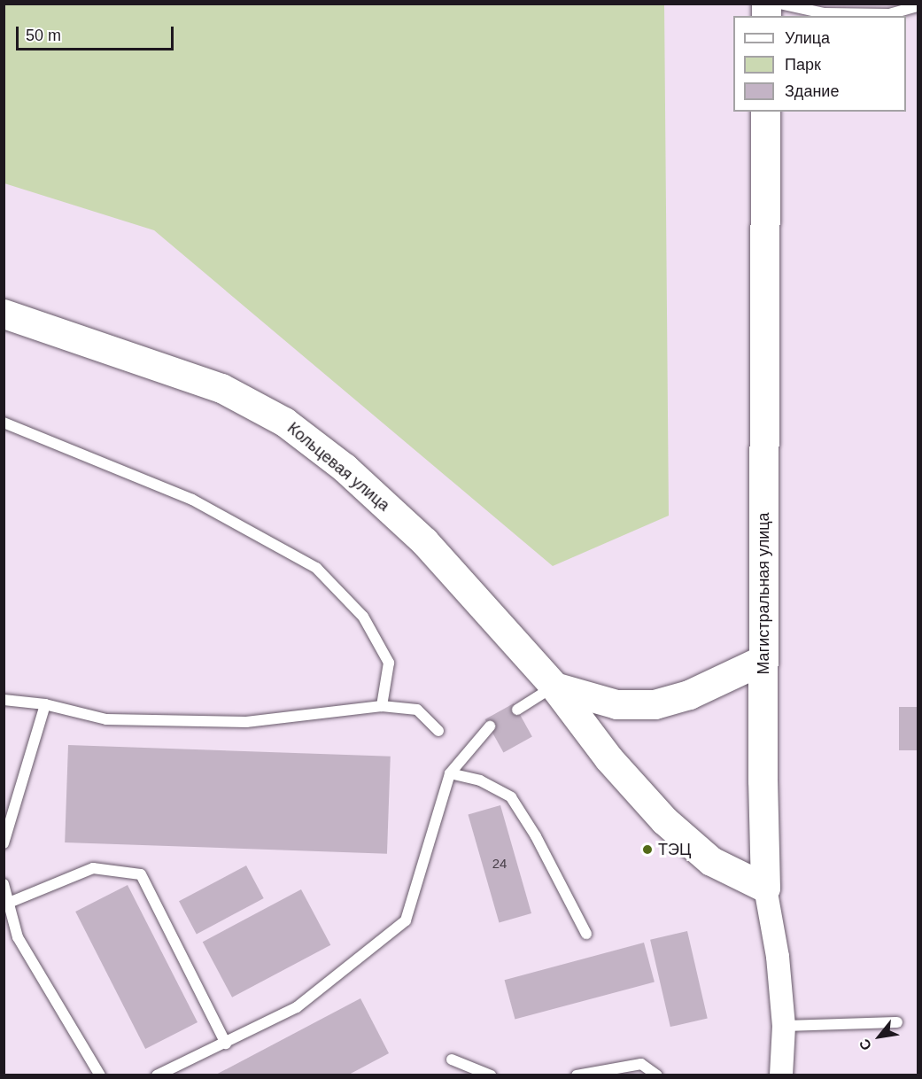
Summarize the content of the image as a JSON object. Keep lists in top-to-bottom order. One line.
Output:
{"streets":{"street":["Кольцевая улица","Магистральная улица"]},"crossings":[["Кольцевая улица","Магистральная улица"]],"places":["ТЭЦ"],"house_numbers":["24"],"legend":["Улица","Парк","Здание"],"scale_bar":"50 m","north":"bottom left"}
